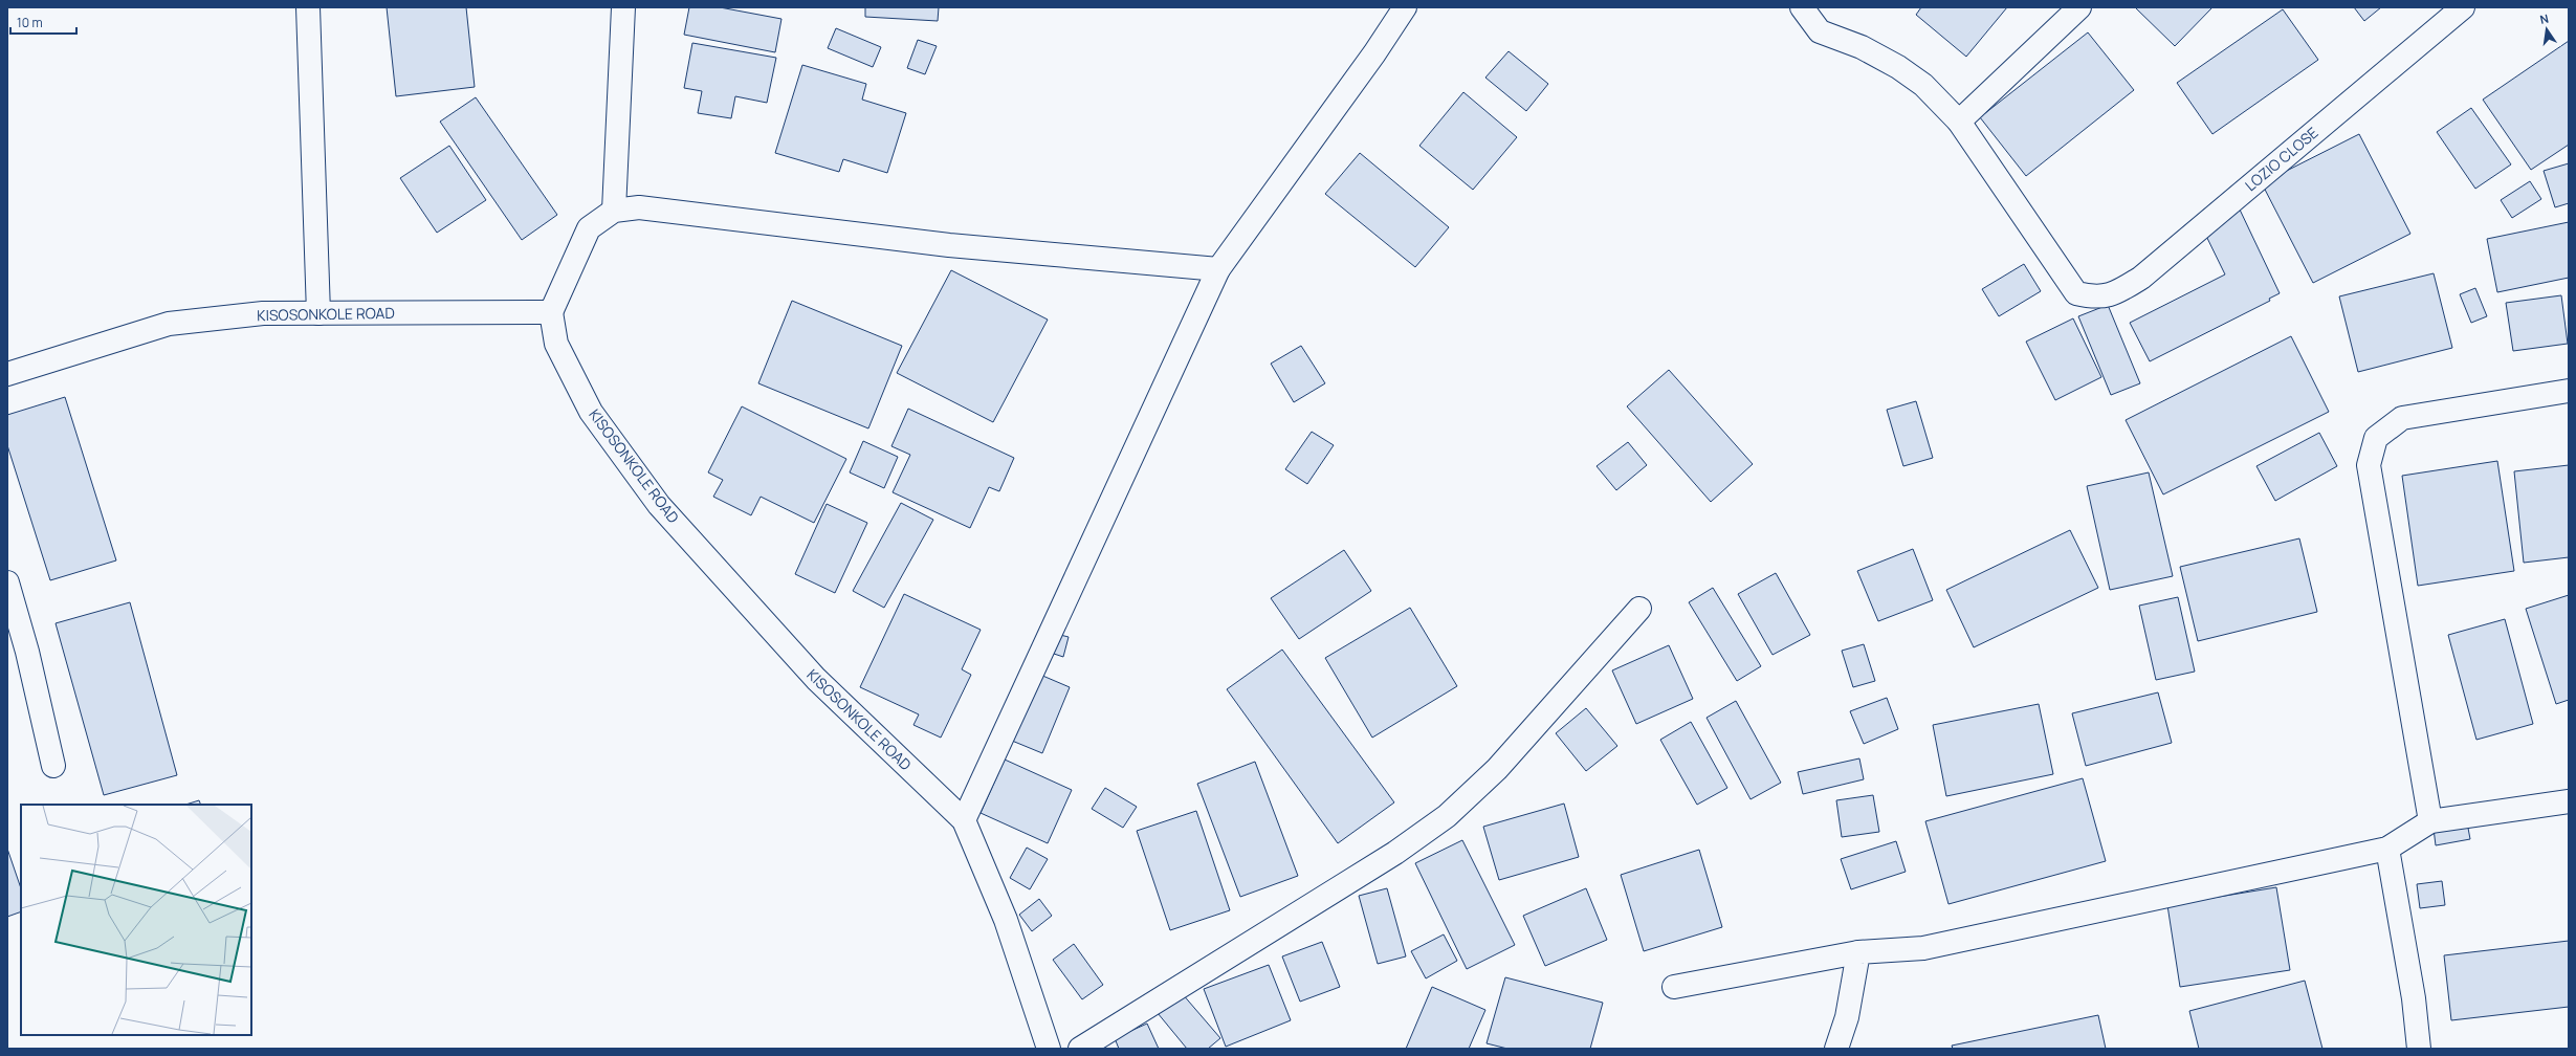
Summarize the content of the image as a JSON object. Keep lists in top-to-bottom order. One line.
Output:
{"streets":{"street":["LOZIO CLOSE","KISOSONKOLE ROAD"]},"scale_bar":"10 m","north":"top"}
